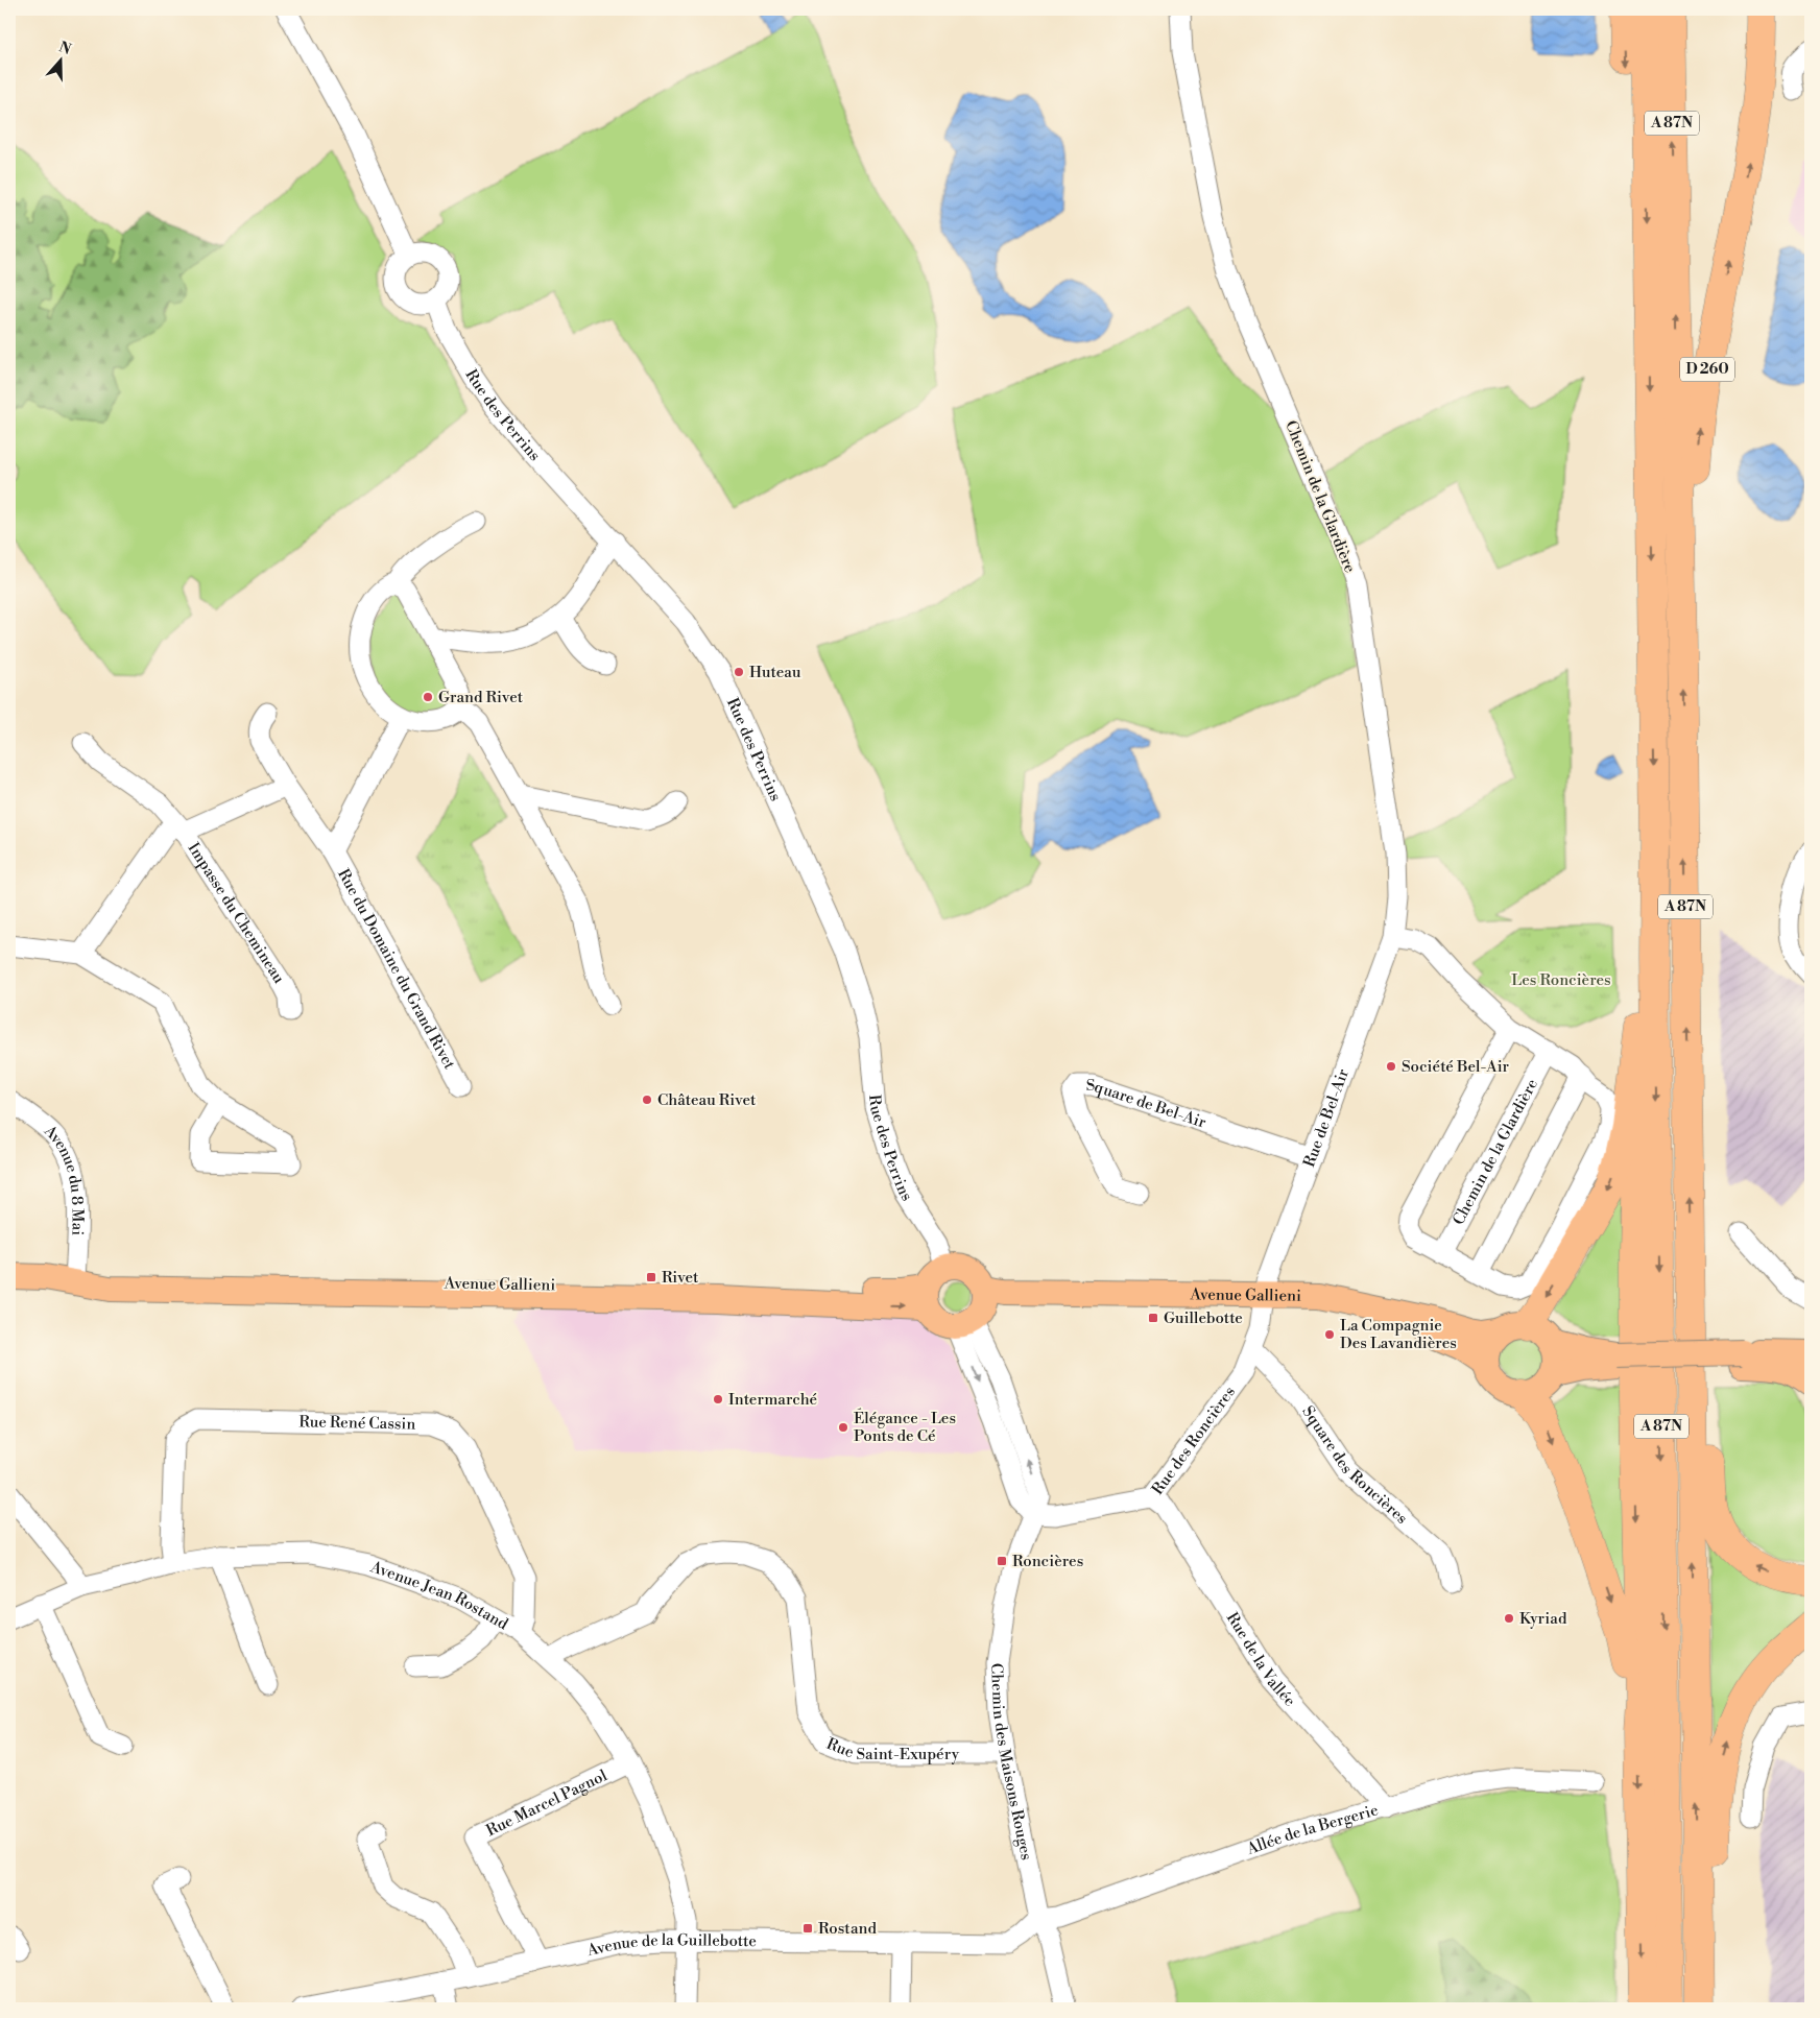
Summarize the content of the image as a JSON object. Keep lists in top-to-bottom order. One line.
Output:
{"streets":{"highway":["A 87N","D 260"],"main road":["Avenue Gallieni"],"street":["Rue des Perrins","Chemin de la Glardière","Impasse du Chemineau","Rue du Domaine du Grand Rivet","Square de Bel-Air","Rue de Bel-Air","Avenue du 8 Mai","Rue René Cassin","Rue des Roncières","Square des Roncières","Avenue Jean Rostand","Rue de la Vallée","Rue Saint-Exupéry","Chemin des Maisons Rouges","Rue Marcel Pagnol","Allée de la Bergerie","Avenue de la Guillebotte"]},"crossings":[["A 87N","D 260"],["Rue des Perrins","Avenue Gallieni"],["Chemin de la Glardière","Rue de Bel-Air"],["Square de Bel-Air","Rue de Bel-Air"],["Rue de Bel-Air","Avenue Gallieni"],["Rue de Bel-Air","Rue des Roncières"],["Avenue du 8 Mai","Avenue Gallieni"],["Avenue Gallieni","Rue des Roncières"],["Rue René Cassin","Avenue Jean Rostand"],["Rue des Roncières","Square des Roncières"],["Rue des Roncières","Rue de la Vallée"],["Rue des Roncières","Chemin des Maisons Rouges"],["Avenue Jean Rostand","Rue Saint-Exupéry"],["Avenue Jean Rostand","Rue Marcel Pagnol"],["Avenue Jean Rostand","Avenue de la Guillebotte"],["Rue de la Vallée","Allée de la Bergerie"],["Rue Saint-Exupéry","Chemin des Maisons Rouges"],["Chemin des Maisons Rouges","Allée de la Bergerie"],["Chemin des Maisons Rouges","Avenue de la Guillebotte"],["Rue Marcel Pagnol","Avenue de la Guillebotte"],["Allée de la Bergerie","Avenue de la Guillebotte"]],"parks":["Les Roncières"],"places":{"other":["Huteau","Grand Rivet","Société Bel-Air","Château Rivet","La Compagnie Des Lavandières","Intermarché","Élégance - Les Ponts de Cé","Kyriad"],"transit":["Rivet","Guillebotte","Roncières","Rostand"]},"north":"top"}
